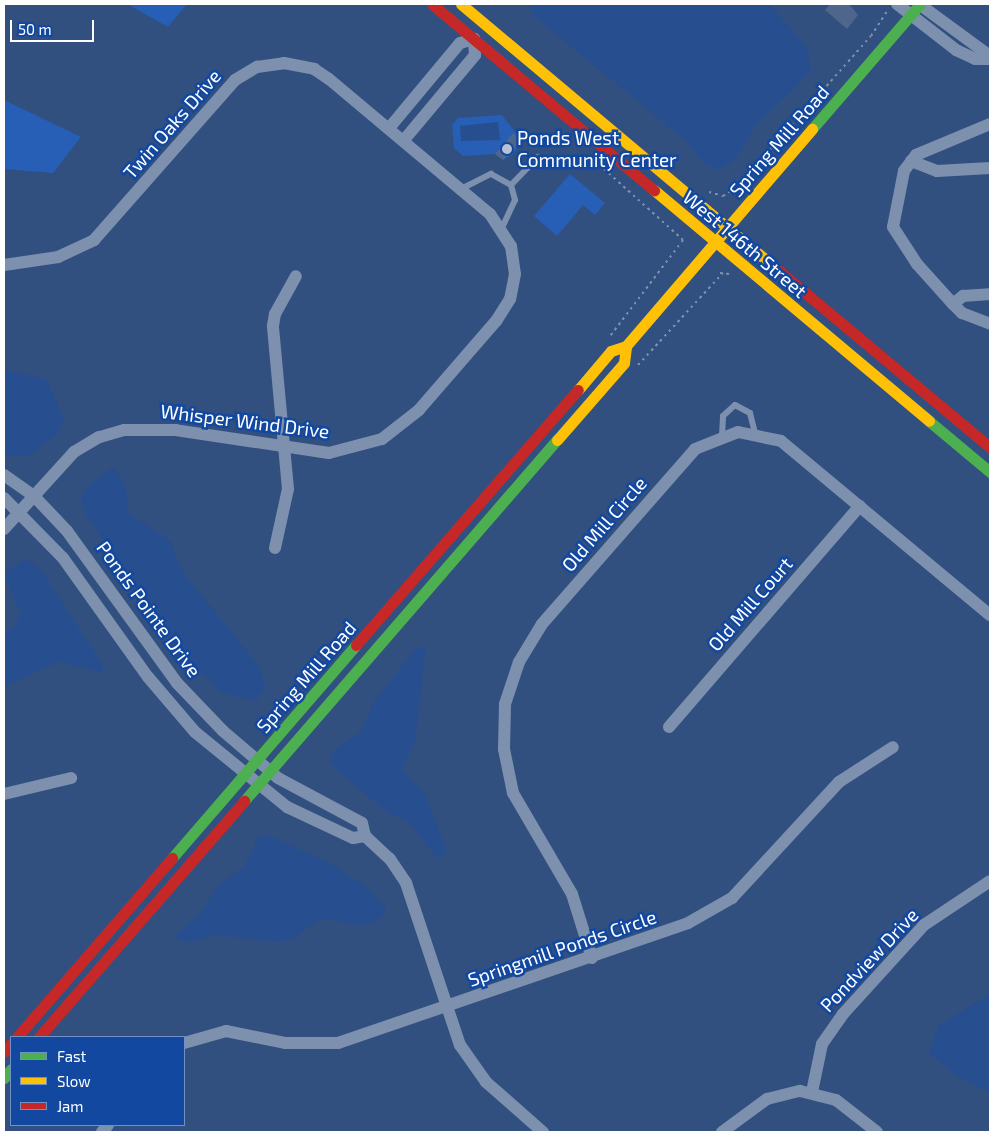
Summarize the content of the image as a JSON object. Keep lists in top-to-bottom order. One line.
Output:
{"streets":{"street":["Twin Oaks Drive","Spring Mill Road","West 146th Street","Whisper Wind Drive","Old Mill Circle","Old Mill Court","Ponds Pointe Drive","Springmill Ponds Circle","Pondview Drive"]},"crossings":[["Twin Oaks Drive","Whisper Wind Drive"],["Spring Mill Road","West 146th Street"],["Spring Mill Road","Ponds Pointe Drive"],["Whisper Wind Drive","Ponds Pointe Drive"],["Old Mill Circle","Old Mill Court"],["Old Mill Circle","Springmill Ponds Circle"],["Ponds Pointe Drive","Springmill Ponds Circle"]],"places":["Ponds West Community Center"],"legend":["Fast","Slow","Jam"],"scale_bar":"50 m"}
